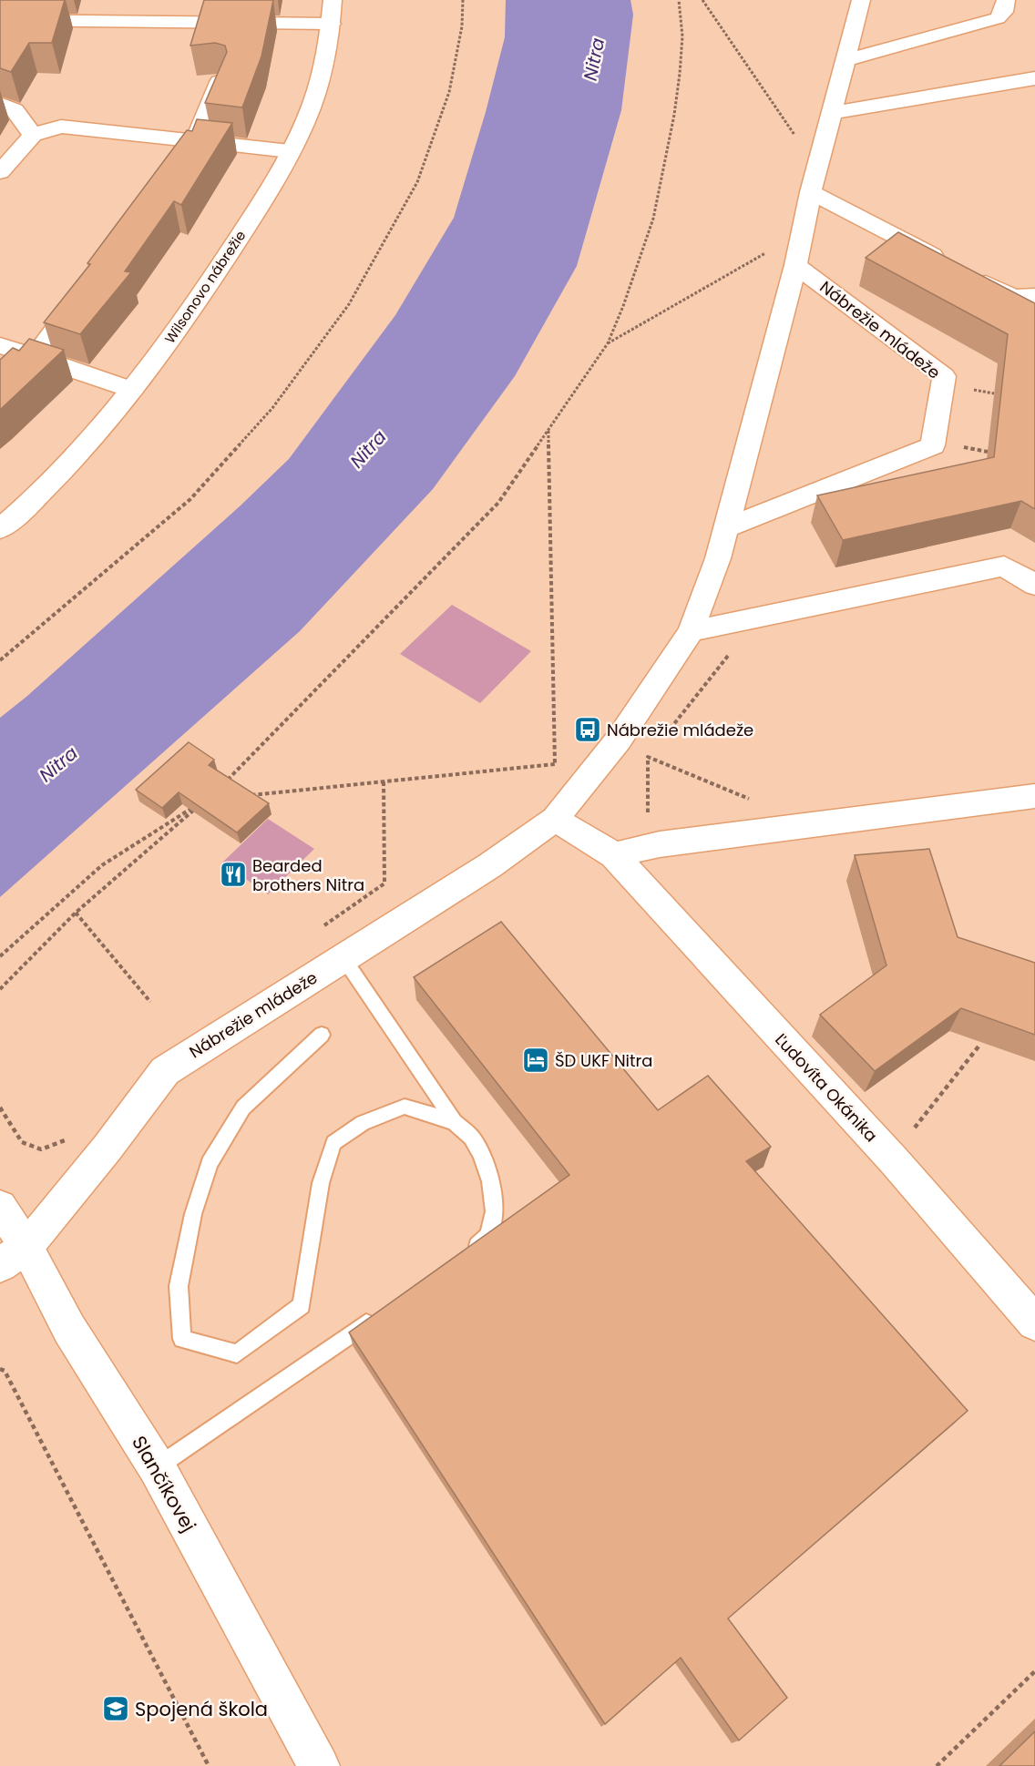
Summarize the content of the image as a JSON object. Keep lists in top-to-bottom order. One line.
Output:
{"streets":{"street":["Wilsonovo nábrežie","Nábrežie mládeže","Ľudovíta Okánika","Slančíkovej"]},"crossings":[["Nábrežie mládeže","Ľudovíta Okánika"],["Nábrežie mládeže","Slančíkovej"]],"water":["Nitra"],"places":{"bus stop":["Nábrežie mládeže"],"restaurant":["Bearded brothers Nitra"],"hotel":["ŠD UKF Nitra"],"school or university":["Spojená škola"]}}
